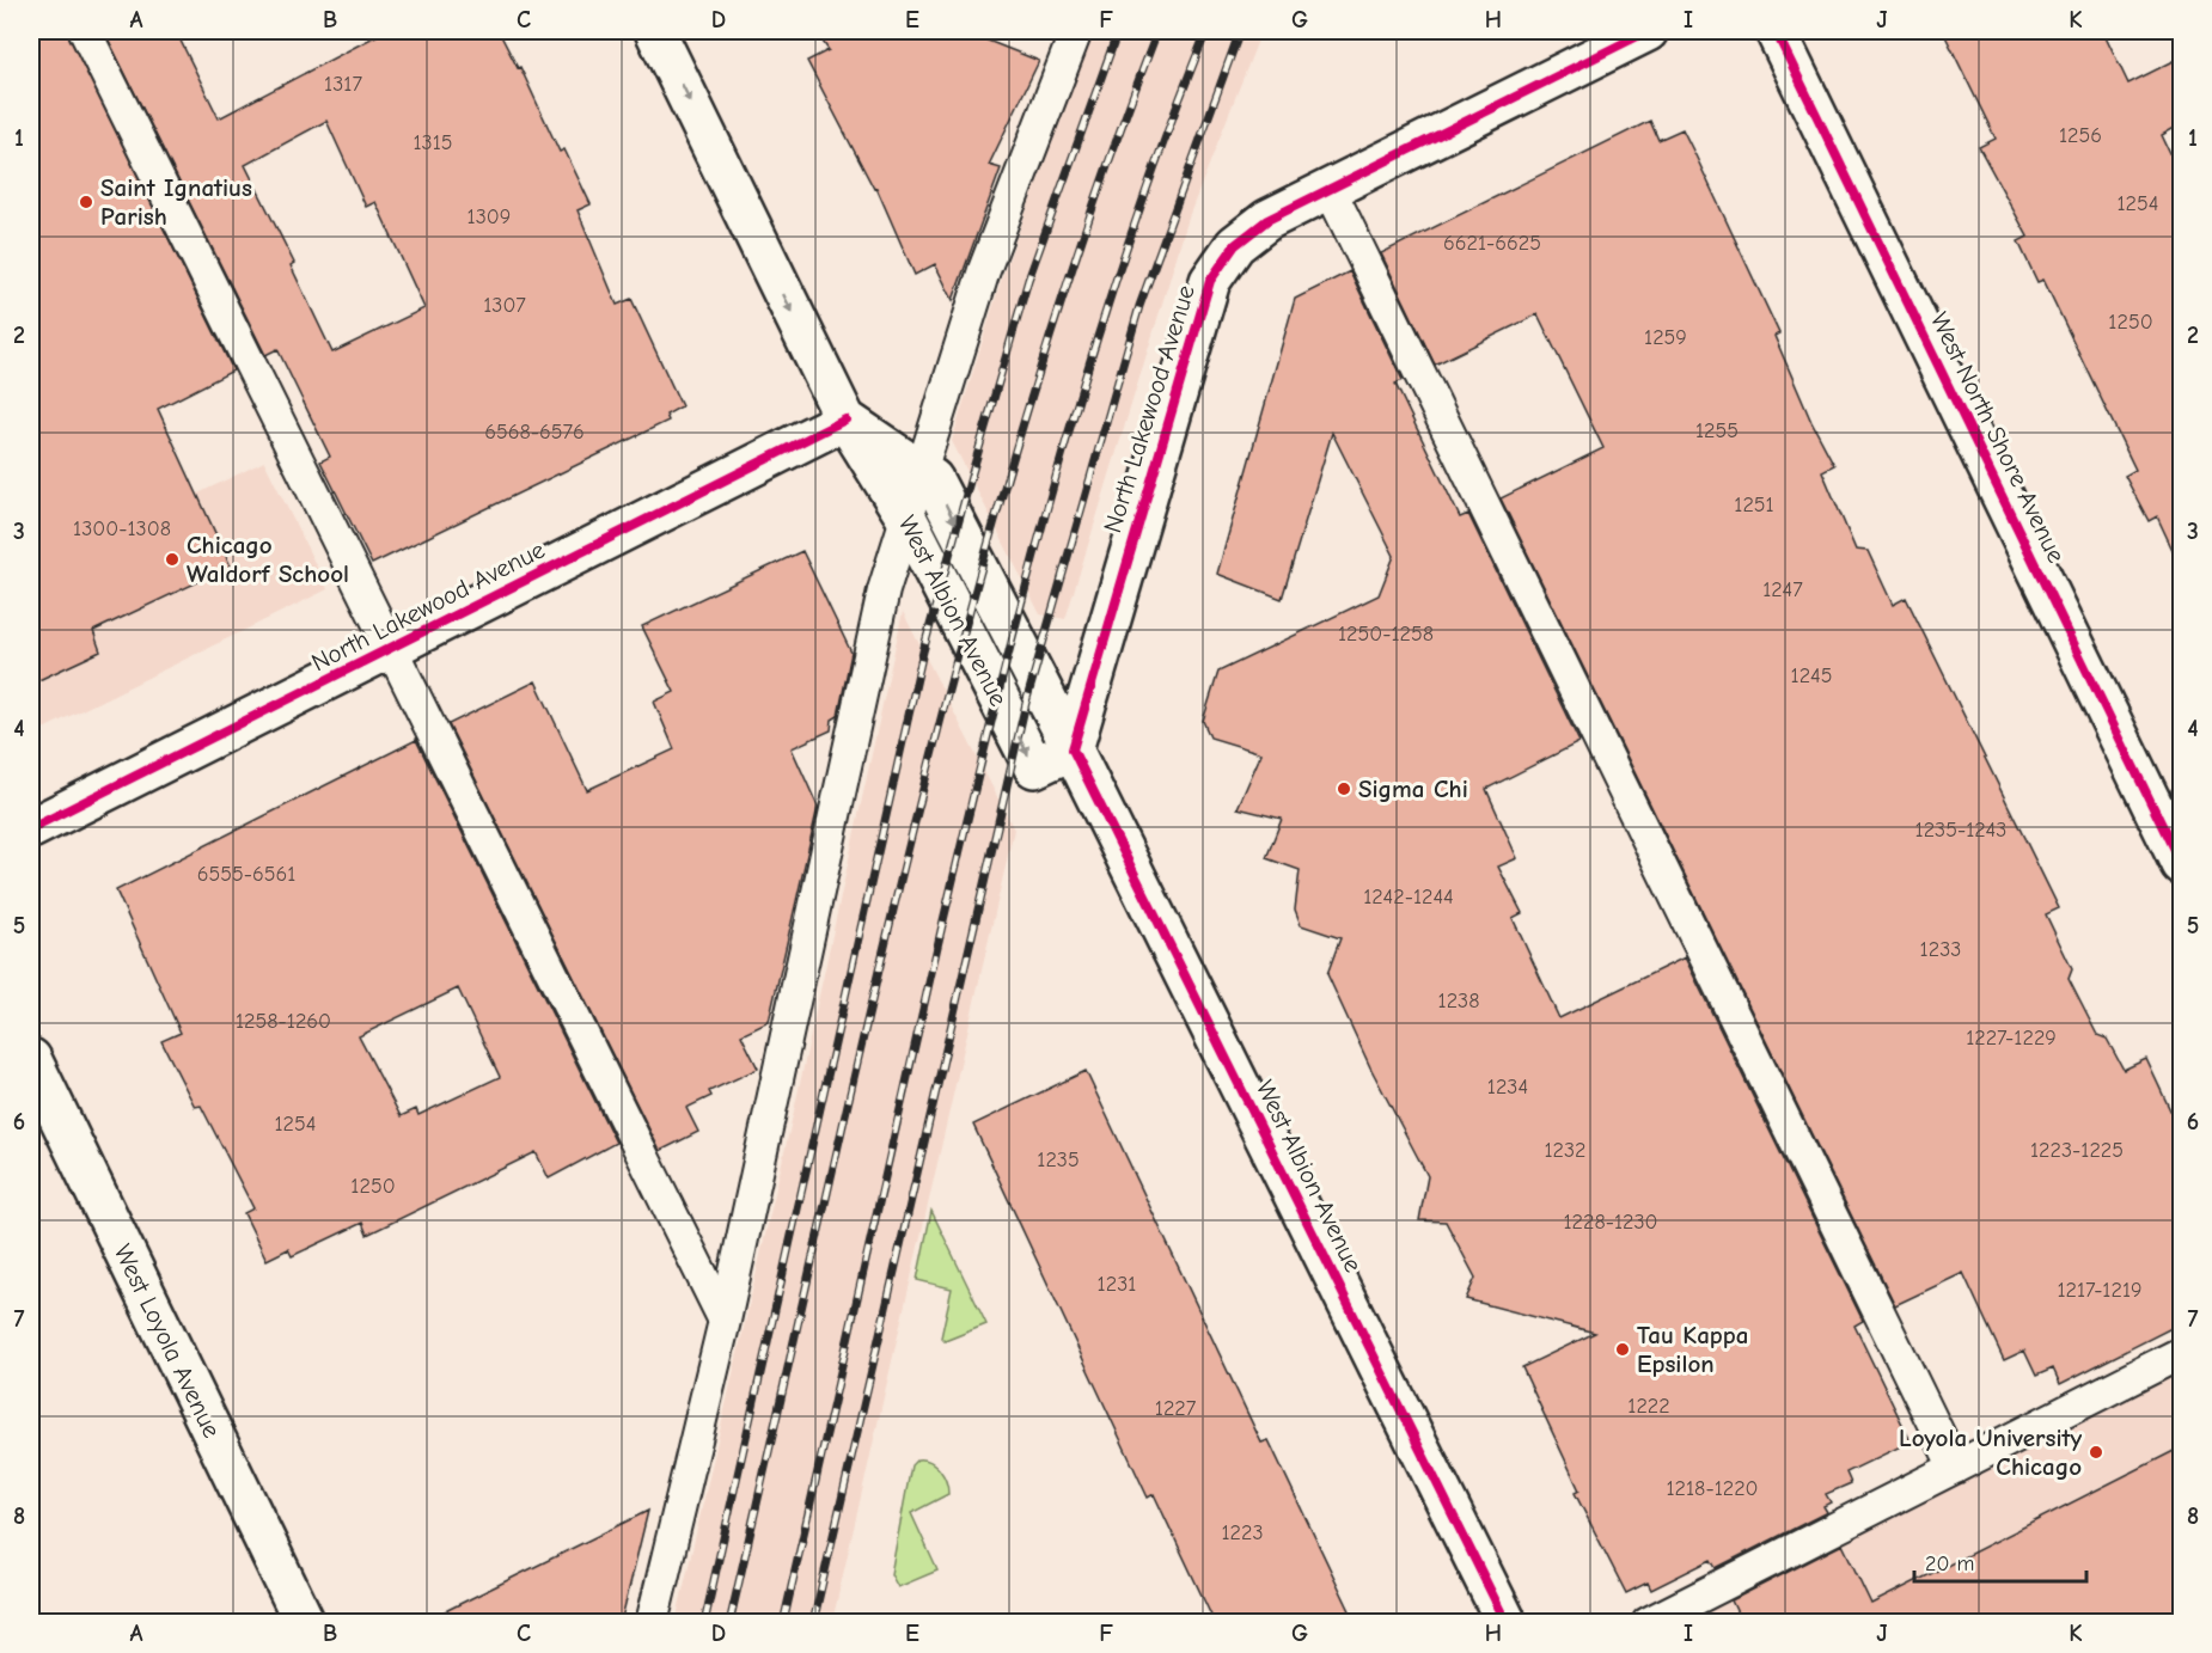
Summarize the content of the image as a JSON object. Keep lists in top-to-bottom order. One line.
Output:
{"streets":{"street":["North Lakewood Avenue","West North Shore Avenue","West Albion Avenue","West Loyola Avenue"]},"crossings":[["North Lakewood Avenue","West Albion Avenue"]],"one_way":["West Albion Avenue"],"places":["Saint Ignatius Parish","Chicago Waldorf School","Sigma Chi","Tau Kappa Epsilon","Loyola University Chicago"],"house_numbers":["1317","1256","1315","1254","1309","6621-6625","1307","1250","1259","1255","6568-6576","1251","1300-1308","1247","1250-1258","1245","1235-1243","6555-6561","1242-1244","1233","1238","1258-1260","1227-1229","1234","1254","1232","1223-1225","1235","1250","1228-1230","1231","1217-1219","1222","1227","1218-1220","1223"],"scale_bar":"20 m","grid":{"columns":["A","B","C","D","E","F","G","H","I","J","K"],"rows":["1","2","3","4","5","6","7","8"]}}
